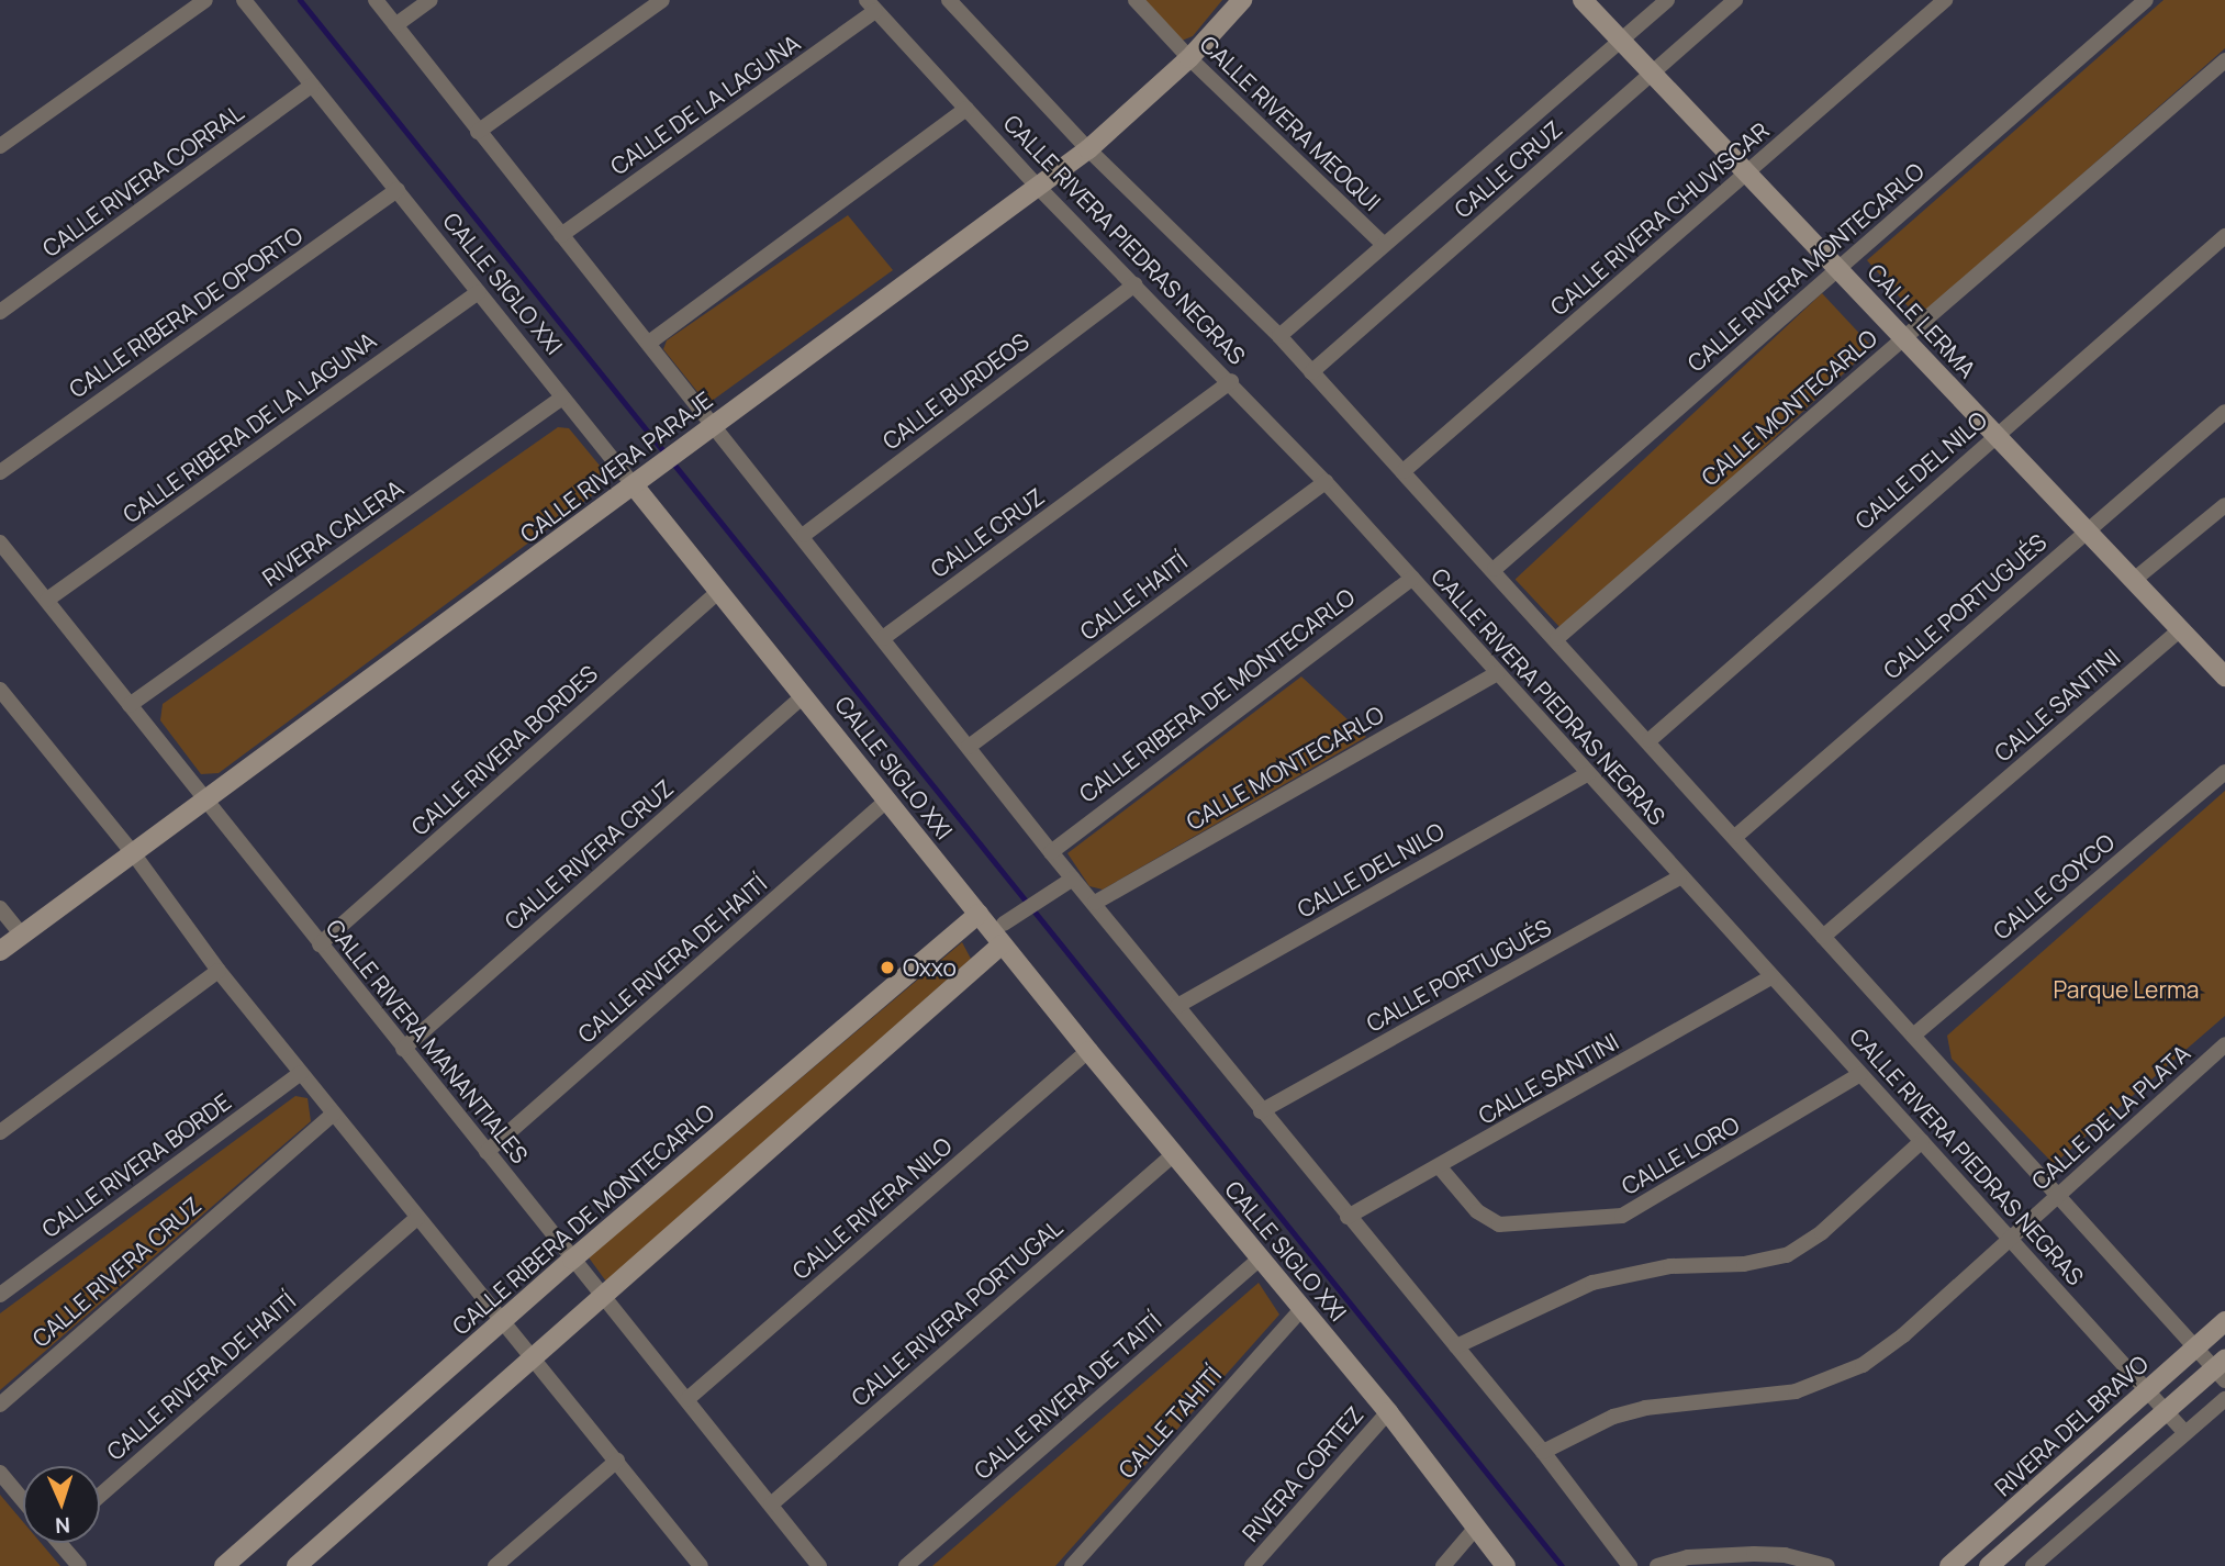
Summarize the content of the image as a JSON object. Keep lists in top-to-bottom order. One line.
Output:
{"streets":{"street":["CALLE DE LA LAGUNA","CALLE RIVERA MEOQUI","CALLE CRUZ","CALLE RIVERA CORRAL","CALLE RIVERA CHUVISCAR","CALLE RIVERA PIEDRAS NEGRAS","CALLE RIVERA MONTECARLO","CALLE SIGLO XXI","CALLE RIBERA DE OPORTO","CALLE LERMA","CALLE BURDEOS","CALLE MONTECARLO","CALLE RIBERA DE LA LAGUNA","CALLE RIVERA PARAJE","CALLE DEL NILO","RIVERA CALERA","CALLE HAITÍ","CALLE PORTUGUÉS","CALLE RIBERA DE MONTECARLO","CALLE SANTINI","CALLE RIVERA BORDES","CALLE RIVERA CRUZ","CALLE GOYCO","CALLE RIVERA DE HAITÍ","CALLE RIVERA MANANTIALES","CALLE DE LA PLATA","CALLE LORO","CALLE RIVERA BORDE","CALLE RIVERA NILO","CALLE RIVERA PORTUGAL","CALLE RIVERA DE TAITÍ","CALLE TAHITÍ","RIVERA DEL BRAVO","RIVERA CORTEZ"]},"crossings":[["CALLE DE LA LAGUNA","CALLE RIVERA PIEDRAS NEGRAS"],["CALLE RIVERA MEOQUI","CALLE CRUZ"],["CALLE RIVERA MEOQUI","CALLE RIVERA PARAJE"],["CALLE CRUZ","CALLE RIVERA PIEDRAS NEGRAS"],["CALLE CRUZ","CALLE LERMA"],["CALLE RIVERA CORRAL","CALLE SIGLO XXI"],["CALLE RIVERA CHUVISCAR","CALLE RIVERA PIEDRAS NEGRAS"],["CALLE RIVERA CHUVISCAR","CALLE LERMA"],["CALLE RIVERA PIEDRAS NEGRAS","CALLE RIVERA MONTECARLO"],["CALLE RIVERA PIEDRAS NEGRAS","CALLE BURDEOS"],["CALLE RIVERA PIEDRAS NEGRAS","CALLE MONTECARLO"],["CALLE RIVERA PIEDRAS NEGRAS","CALLE RIVERA PARAJE"],["CALLE RIVERA PIEDRAS NEGRAS","CALLE DEL NILO"],["CALLE RIVERA PIEDRAS NEGRAS","CALLE HAITÍ"],["CALLE RIVERA PIEDRAS NEGRAS","CALLE PORTUGUÉS"],["CALLE RIVERA PIEDRAS NEGRAS","CALLE RIBERA DE MONTECARLO"],["CALLE RIVERA PIEDRAS NEGRAS","CALLE SANTINI"],["CALLE RIVERA PIEDRAS NEGRAS","CALLE GOYCO"],["CALLE RIVERA PIEDRAS NEGRAS","CALLE DE LA PLATA"],["CALLE RIVERA PIEDRAS NEGRAS","CALLE LORO"],["CALLE RIVERA PIEDRAS NEGRAS","RIVERA DEL BRAVO"],["CALLE RIVERA MONTECARLO","CALLE LERMA"],["CALLE SIGLO XXI","CALLE RIBERA DE OPORTO"],["CALLE SIGLO XXI","CALLE RIBERA DE LA LAGUNA"],["CALLE SIGLO XXI","CALLE RIVERA PARAJE"],["CALLE SIGLO XXI","RIVERA CALERA"],["CALLE SIGLO XXI","CALLE RIBERA DE MONTECARLO"],["CALLE SIGLO XXI","CALLE RIVERA BORDES"],["CALLE SIGLO XXI","CALLE RIVERA CRUZ"],["CALLE SIGLO XXI","CALLE RIVERA DE HAITÍ"],["CALLE SIGLO XXI","CALLE RIVERA NILO"],["CALLE SIGLO XXI","CALLE RIVERA PORTUGAL"],["CALLE SIGLO XXI","CALLE RIVERA DE TAITÍ"],["CALLE SIGLO XXI","CALLE TAHITÍ"],["CALLE SIGLO XXI","RIVERA CORTEZ"],["CALLE LERMA","CALLE MONTECARLO"],["CALLE LERMA","CALLE DEL NILO"],["CALLE LERMA","CALLE PORTUGUÉS"],["CALLE LERMA","CALLE SANTINI"],["CALLE RIBERA DE LA LAGUNA","CALLE RIVERA MANANTIALES"],["CALLE RIVERA PARAJE","CALLE RIVERA MANANTIALES"],["RIVERA CALERA","CALLE RIVERA MANANTIALES"],["CALLE RIBERA DE MONTECARLO","CALLE RIVERA MANANTIALES"],["CALLE SANTINI","CALLE LORO"],["CALLE RIVERA BORDES","CALLE RIVERA MANANTIALES"],["CALLE RIVERA CRUZ","CALLE RIVERA MANANTIALES"],["CALLE RIVERA DE HAITÍ","CALLE RIVERA MANANTIALES"],["CALLE RIVERA MANANTIALES","CALLE RIVERA NILO"],["CALLE RIVERA MANANTIALES","CALLE RIVERA PORTUGAL"]],"parks":["Parque Lerma"],"places":["Oxxo"],"north":"bottom"}
